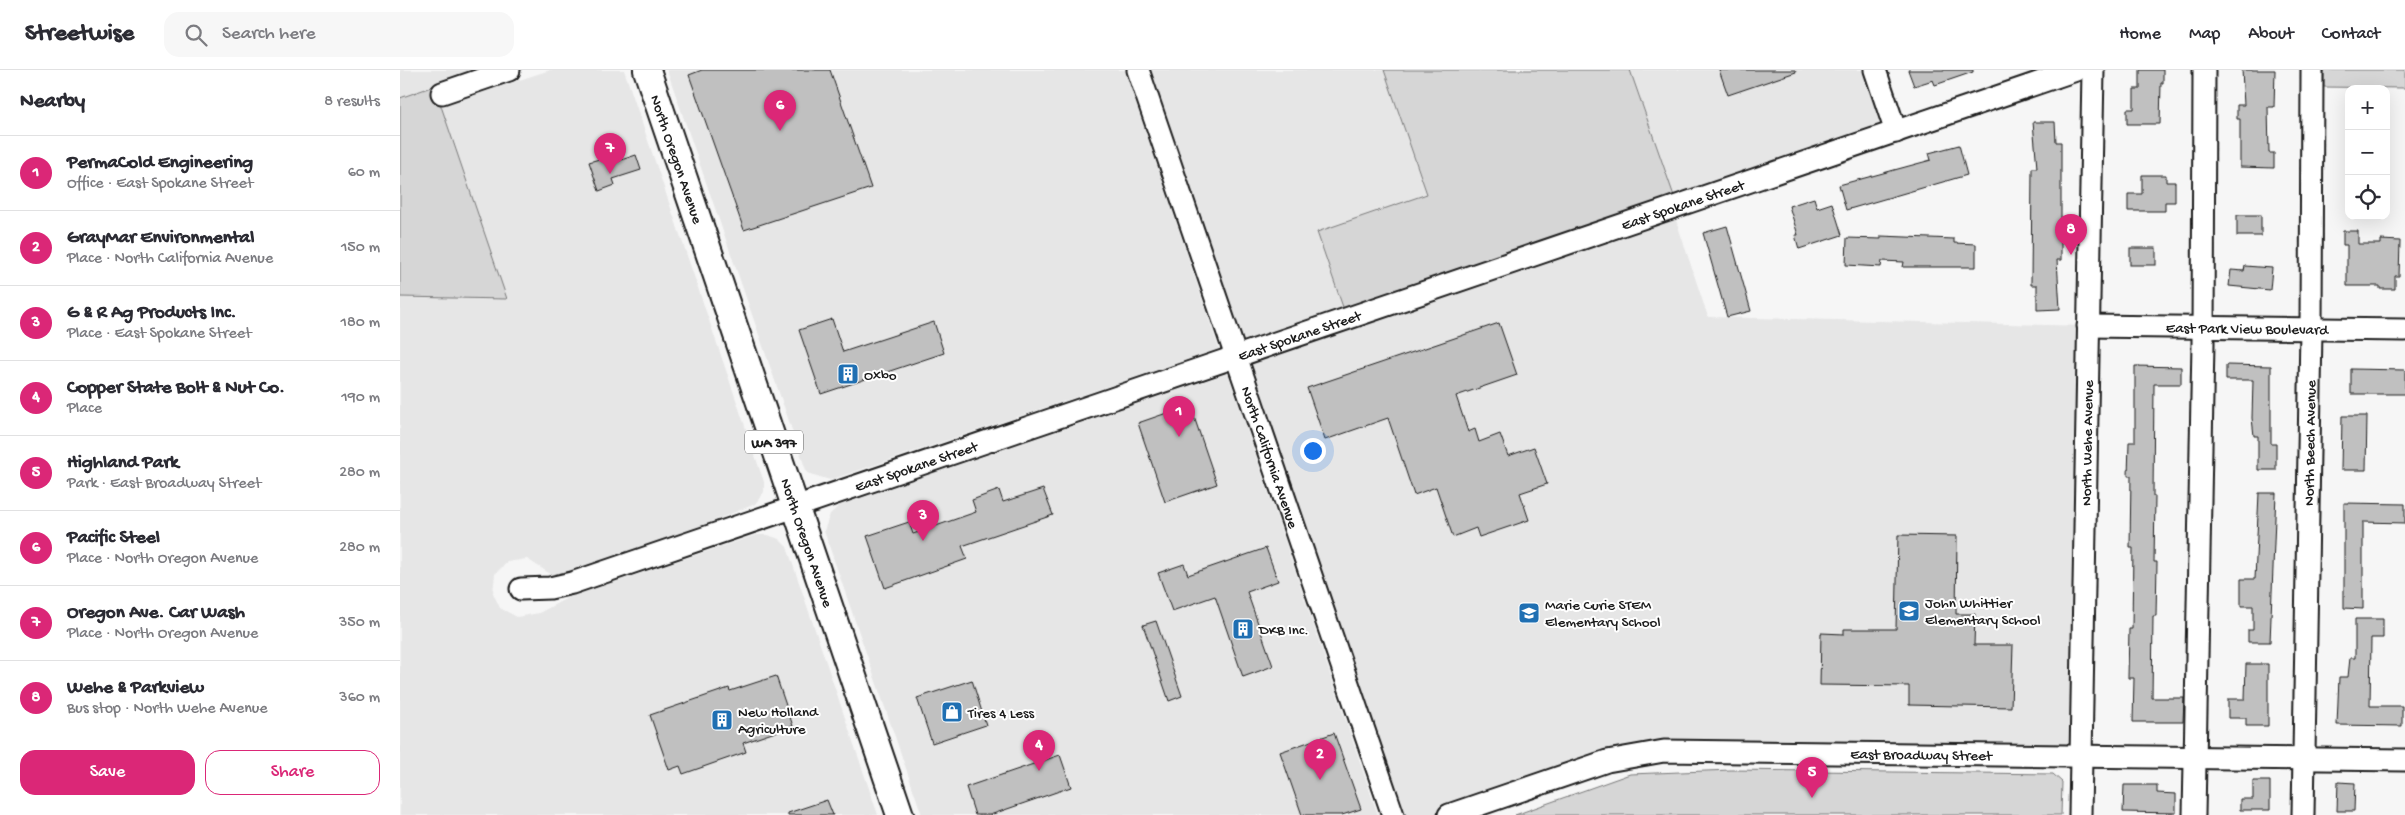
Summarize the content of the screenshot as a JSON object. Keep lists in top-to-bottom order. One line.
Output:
{"streets":{"main road":["North Oregon Avenue","WA 397"],"street":["East Spokane Street","East Park View Boulevard","North Wehe Avenue","North Beech Avenue","North California Avenue","East Broadway Street"]},"crossings":[["North Oregon Avenue","East Spokane Street"],["East Spokane Street","North California Avenue"],["East Park View Boulevard","North Wehe Avenue"],["East Park View Boulevard","North Beech Avenue"],["North Wehe Avenue","East Broadway Street"],["North Beech Avenue","East Broadway Street"]],"places":{"building":["Oxbo","DKB Inc.","New Holland Agriculture"],"school or university":["John Whittier Elementary School","Marie Curie STEM Elementary School"],"shop":["Tires 4 Less"]},"page":{"header":"Streetwise","search":"Search here","nav":["Home","Map","About","Contact"],"heading":["Nearby","8 results"],"map_buttons":["+","−"],"pins":["6","7","8","1","3","4","2","5"],"list":[{"mark":"1","name":"PermaCold Engineering","note":"Office · East Spokane Street","value":"60 m"},{"mark":"2","name":"GrayMar Environmental","note":"Place · North California Avenue","value":"150 m"},{"mark":"3","name":"G & R Ag Products Inc.","note":"Place · East Spokane Street","value":"180 m"},{"mark":"4","name":"Copper State Bolt & Nut Co.","note":"Place","value":"190 m"},{"mark":"5","name":"Highland Park","note":"Park · East Broadway Street","value":"280 m"},{"mark":"6","name":"Pacific Steel","note":"Place · North Oregon Avenue","value":"280 m"},{"mark":"7","name":"Oregon Ave. Car Wash","note":"Place · North Oregon Avenue","value":"350 m"},{"mark":"8","name":"Wehe & Parkview","note":"Bus stop · North Wehe Avenue","value":"360 m"}],"buttons":["Save","Share"]}}
